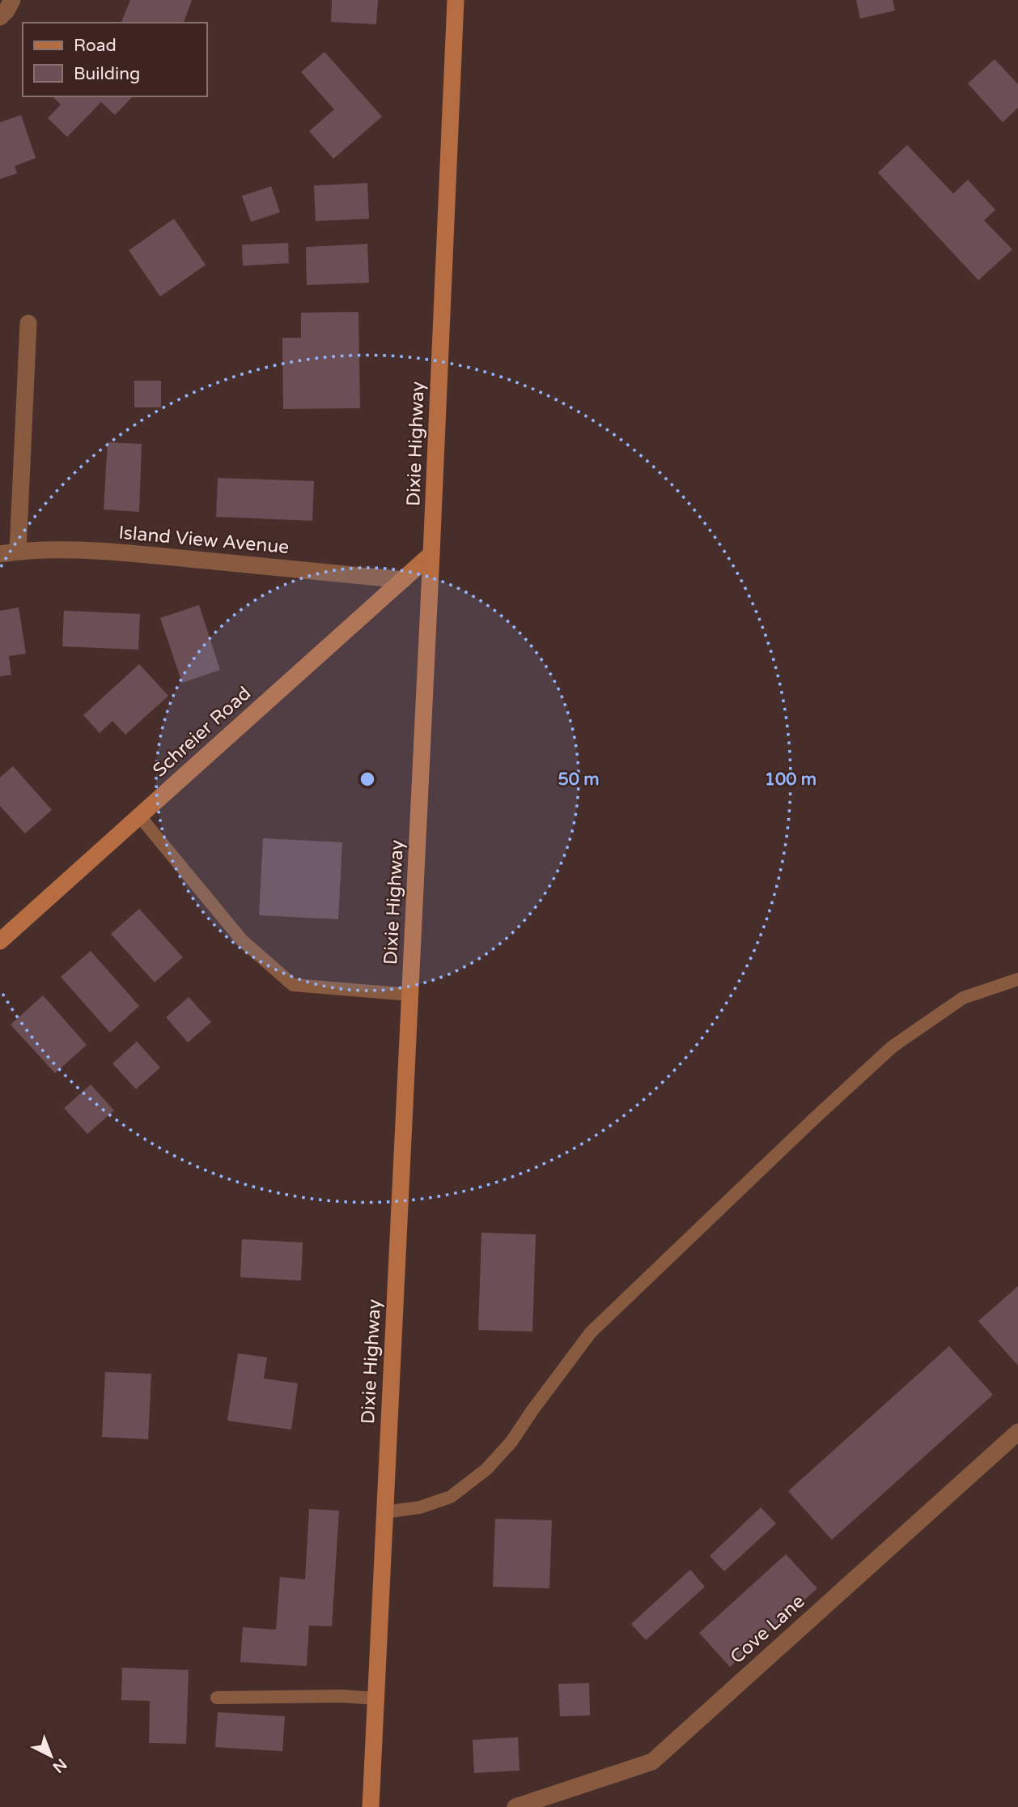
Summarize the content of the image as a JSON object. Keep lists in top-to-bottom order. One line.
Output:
{"streets":{"main road":["Dixie Highway","Schreier Road"],"street":["Island View Avenue","Cove Lane"]},"crossings":[["Dixie Highway","Schreier Road"],["Island View Avenue","Schreier Road"]],"legend":["Road","Building"],"north":"bottom right","rings":["50 m","100 m"]}
